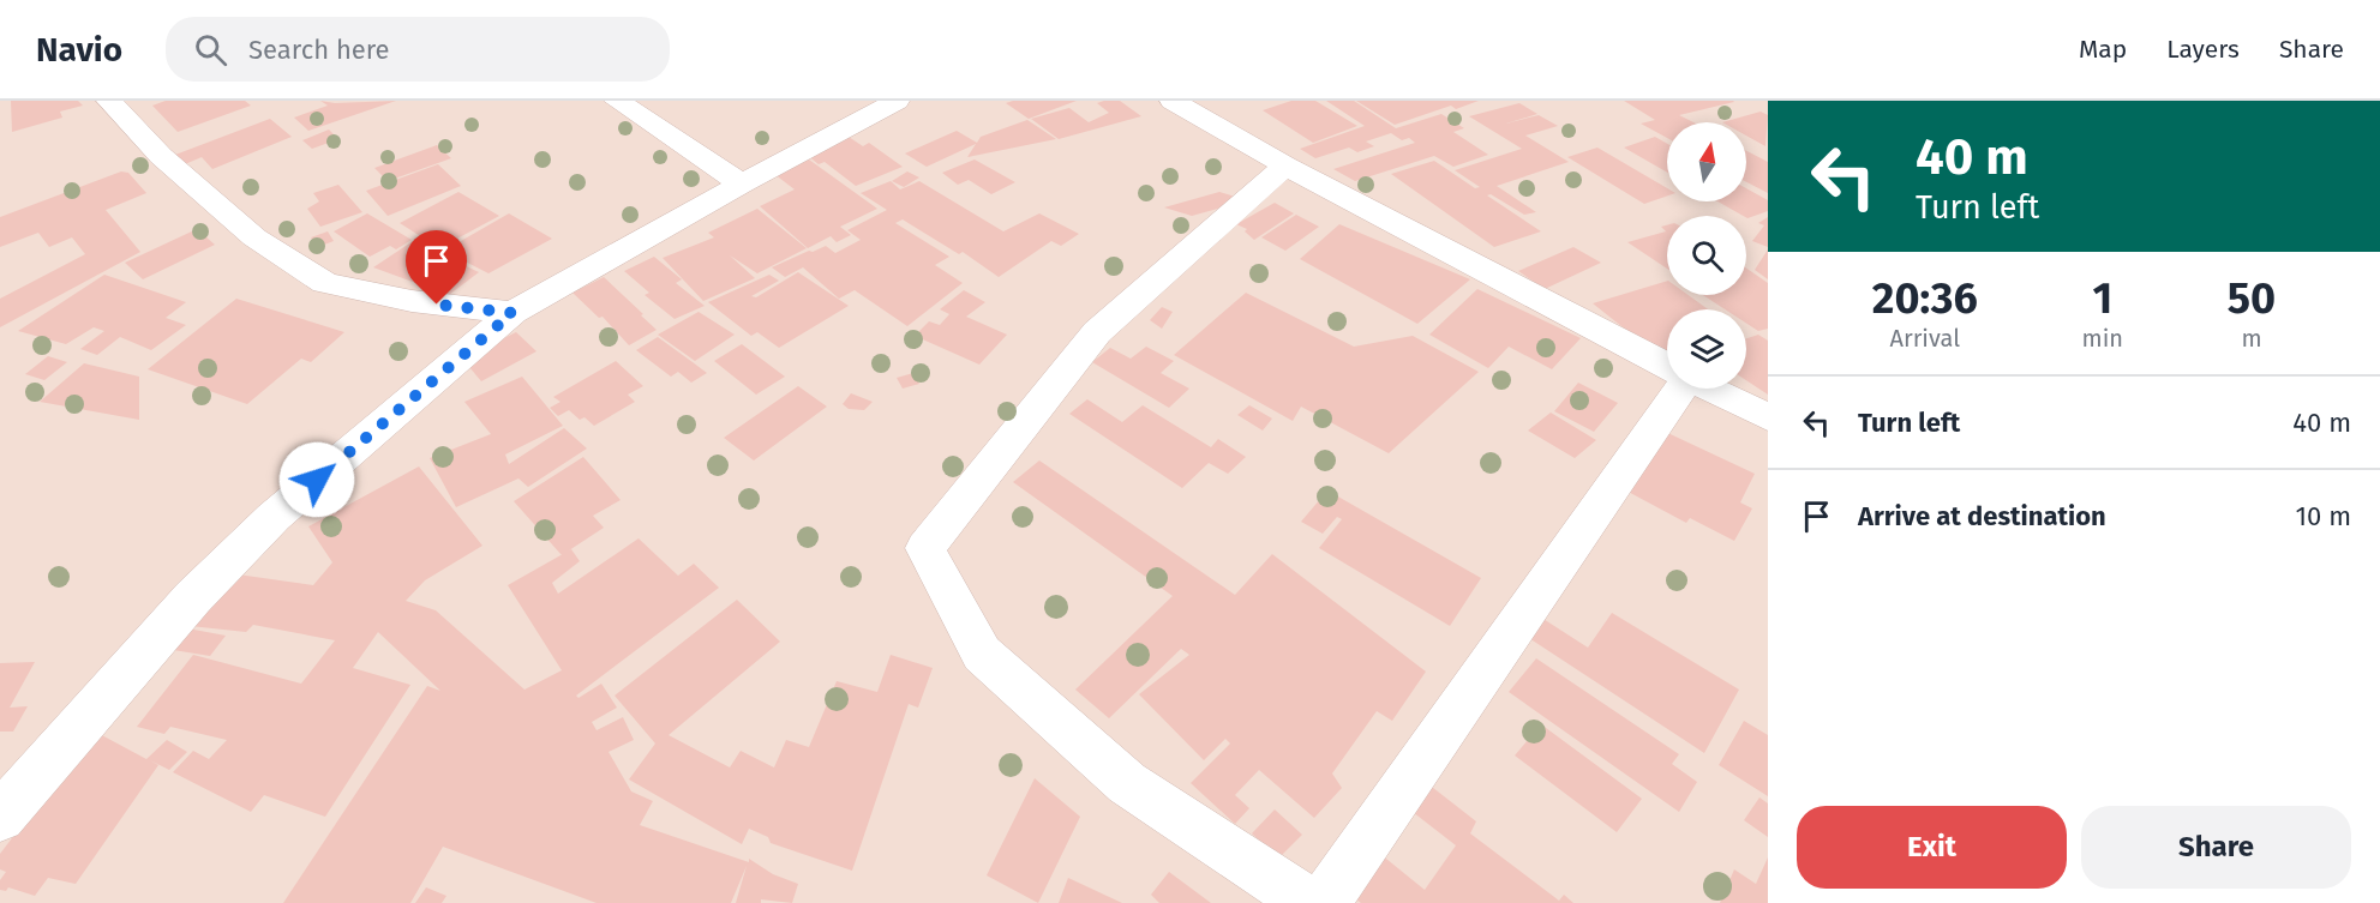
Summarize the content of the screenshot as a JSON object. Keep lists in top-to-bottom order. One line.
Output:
{"north":"top","page":{"header":"Navio","search":"Search here","nav":["Map","Layers","Share"],"turn":["40 m","Turn left"],"eta":["20:36","Arrival","1","min","50","m"],"list":[{"name":"Turn left","value":"40 m"},{"name":"Arrive at destination","value":"10 m"}],"buttons":["Exit","Share"]}}
